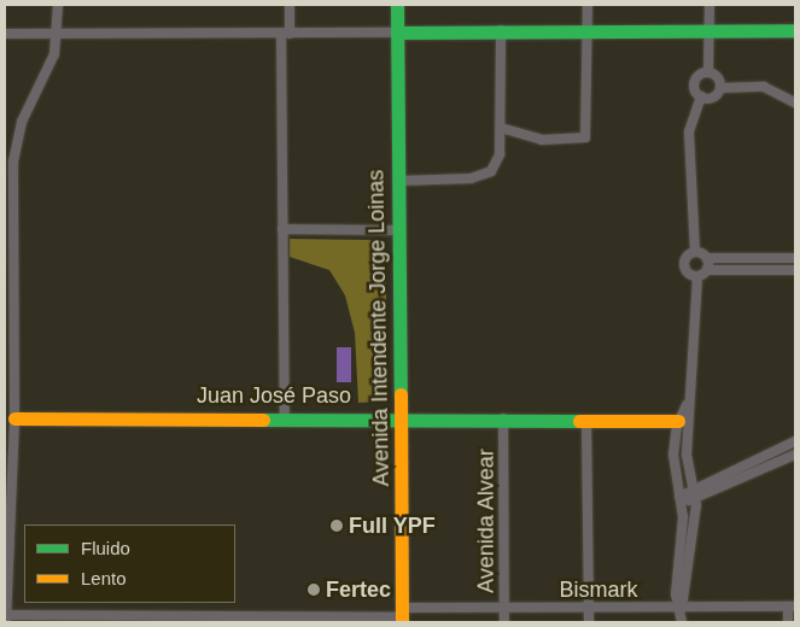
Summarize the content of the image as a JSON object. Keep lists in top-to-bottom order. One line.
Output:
{"streets":{"street":["Avenida Intendente Jorge Loinas","Juan José Paso","Avenida Alvear","Bismark"]},"crossings":[["Avenida Intendente Jorge Loinas","Juan José Paso"],["Avenida Intendente Jorge Loinas","Bismark"],["Juan José Paso","Avenida Alvear"],["Avenida Alvear","Bismark"]],"places":["Full YPF","Fertec"],"legend":["Fluido","Lento"]}
